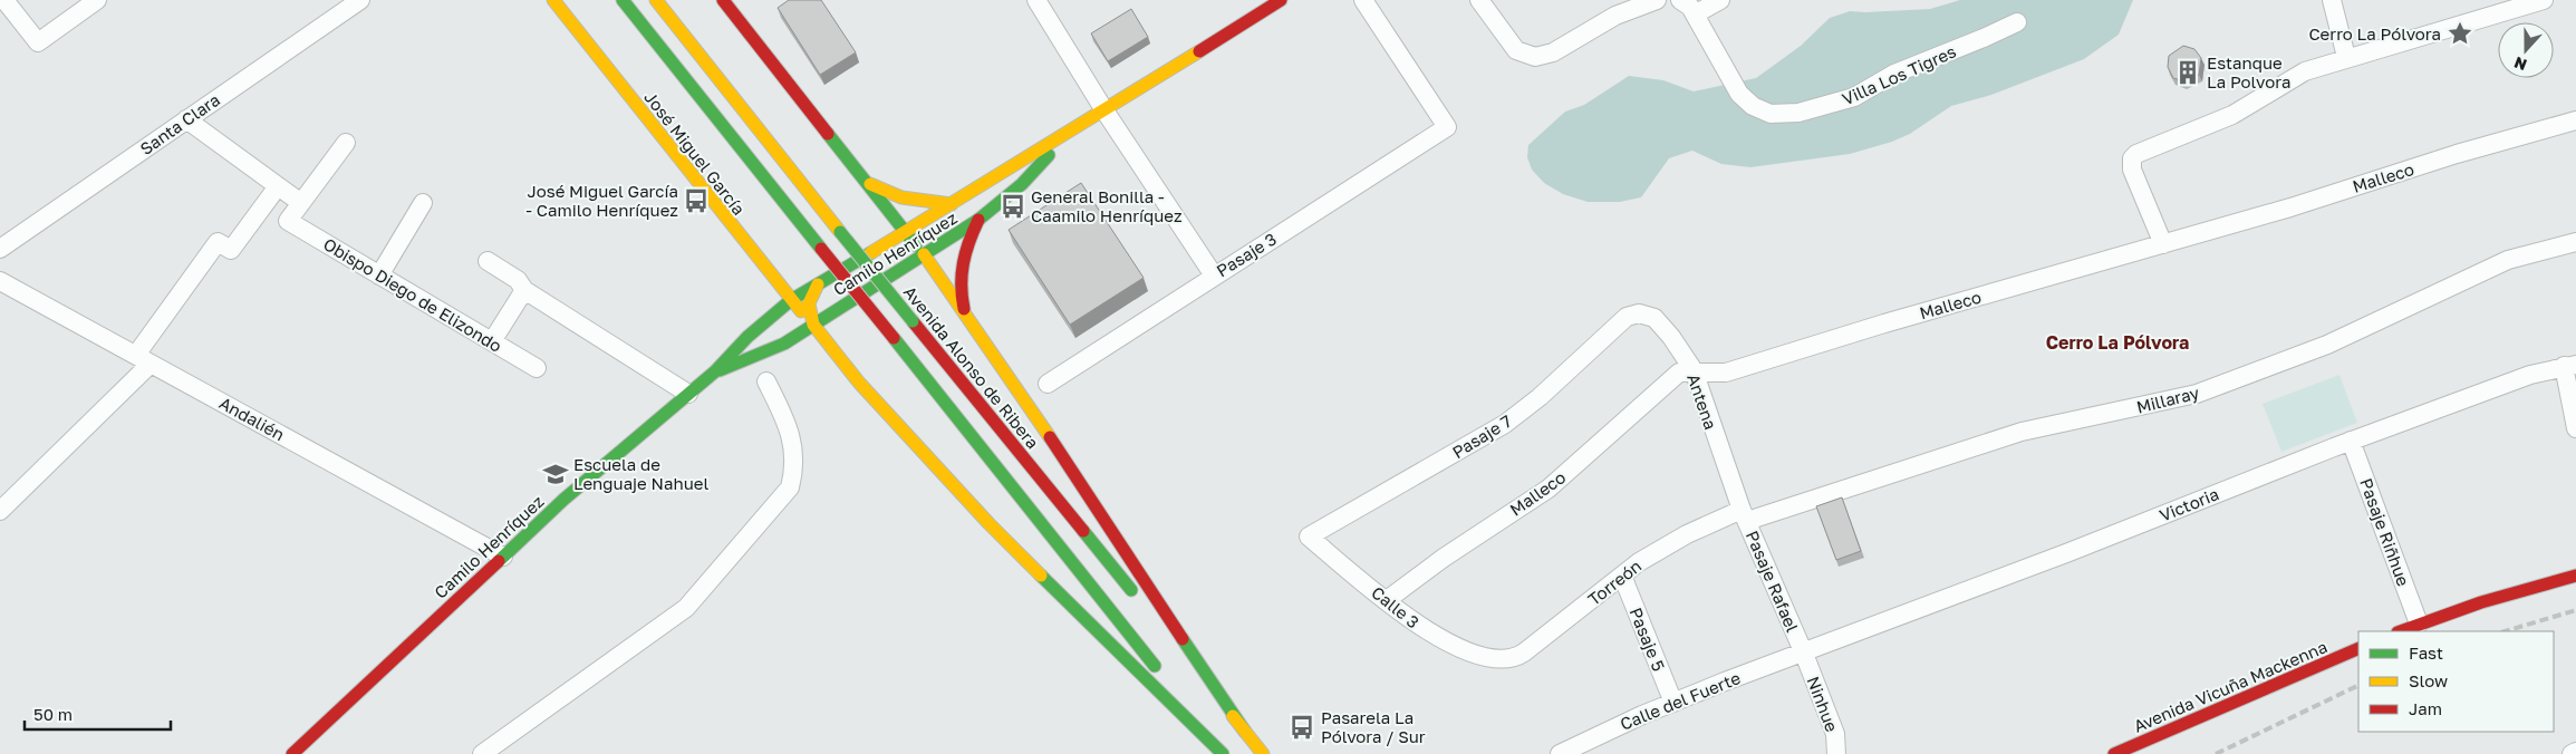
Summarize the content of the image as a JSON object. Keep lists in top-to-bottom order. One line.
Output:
{"streets":{"main road":["José Miguel García","Camilo Henríquez","Avenida Alonso de Ribera","Avenida Vicuña Mackenna"],"street":["Villa Los Tigres","Santa Clara","Malleco","Pasaje 3","Obispo Diego de Elizondo","Millaray","Antena","Andalién","Pasaje 7","Victoria","Pasaje Riñhue","Pasaje Rafael","Torreón","Calle 3","Pasaje 5","Calle del Fuerte","Ninhue"]},"crossings":[["José Miguel García","Camilo Henríquez"],["Malleco","Antena"],["Malleco","Calle 3"],["Camilo Henríquez","Andalién"],["Millaray","Antena"],["Millaray","Pasaje Rafael"],["Millaray","Torreón"],["Antena","Pasaje 7"],["Antena","Pasaje Rafael"],["Antena","Torreón"],["Pasaje 7","Calle 3"],["Victoria","Pasaje Riñhue"],["Victoria","Pasaje Rafael"],["Victoria","Calle del Fuerte"],["Victoria","Ninhue"],["Pasaje Rafael","Torreón"],["Pasaje Rafael","Calle del Fuerte"],["Pasaje Rafael","Ninhue"],["Torreón","Calle 3"],["Torreón","Pasaje 5"],["Pasaje 5","Calle del Fuerte"],["Calle del Fuerte","Ninhue"]],"districts":["Cerro La Pólvora"],"places":{"place":["Cerro La Pólvora"],"building":["Estanque La Polvora"],"bus stop":["José Miguel García - Camilo Henríquez","General Bonilla - Caamilo Henríquez","Pasarela La Pólvora / Sur"],"school or university":["Escuela de Lenguaje Nahuel"]},"legend":["Fast","Slow","Jam"],"scale_bar":"50 m","north":"bottom"}
